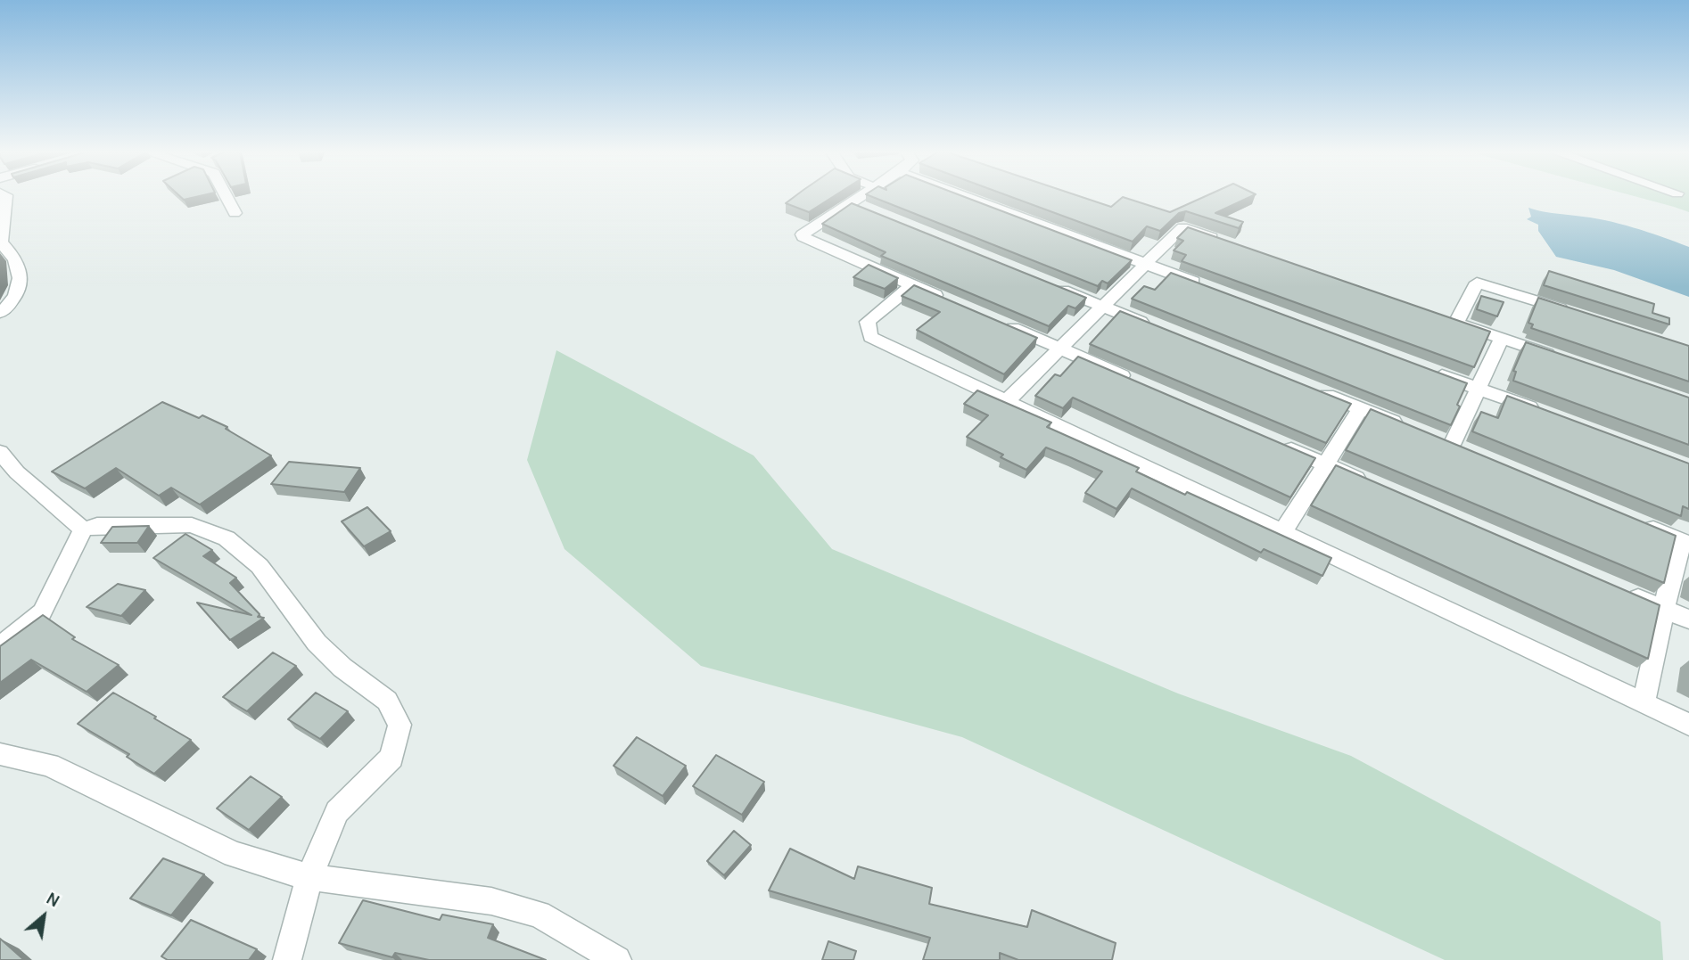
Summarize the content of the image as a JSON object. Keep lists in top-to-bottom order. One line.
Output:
{"north":"top right"}
